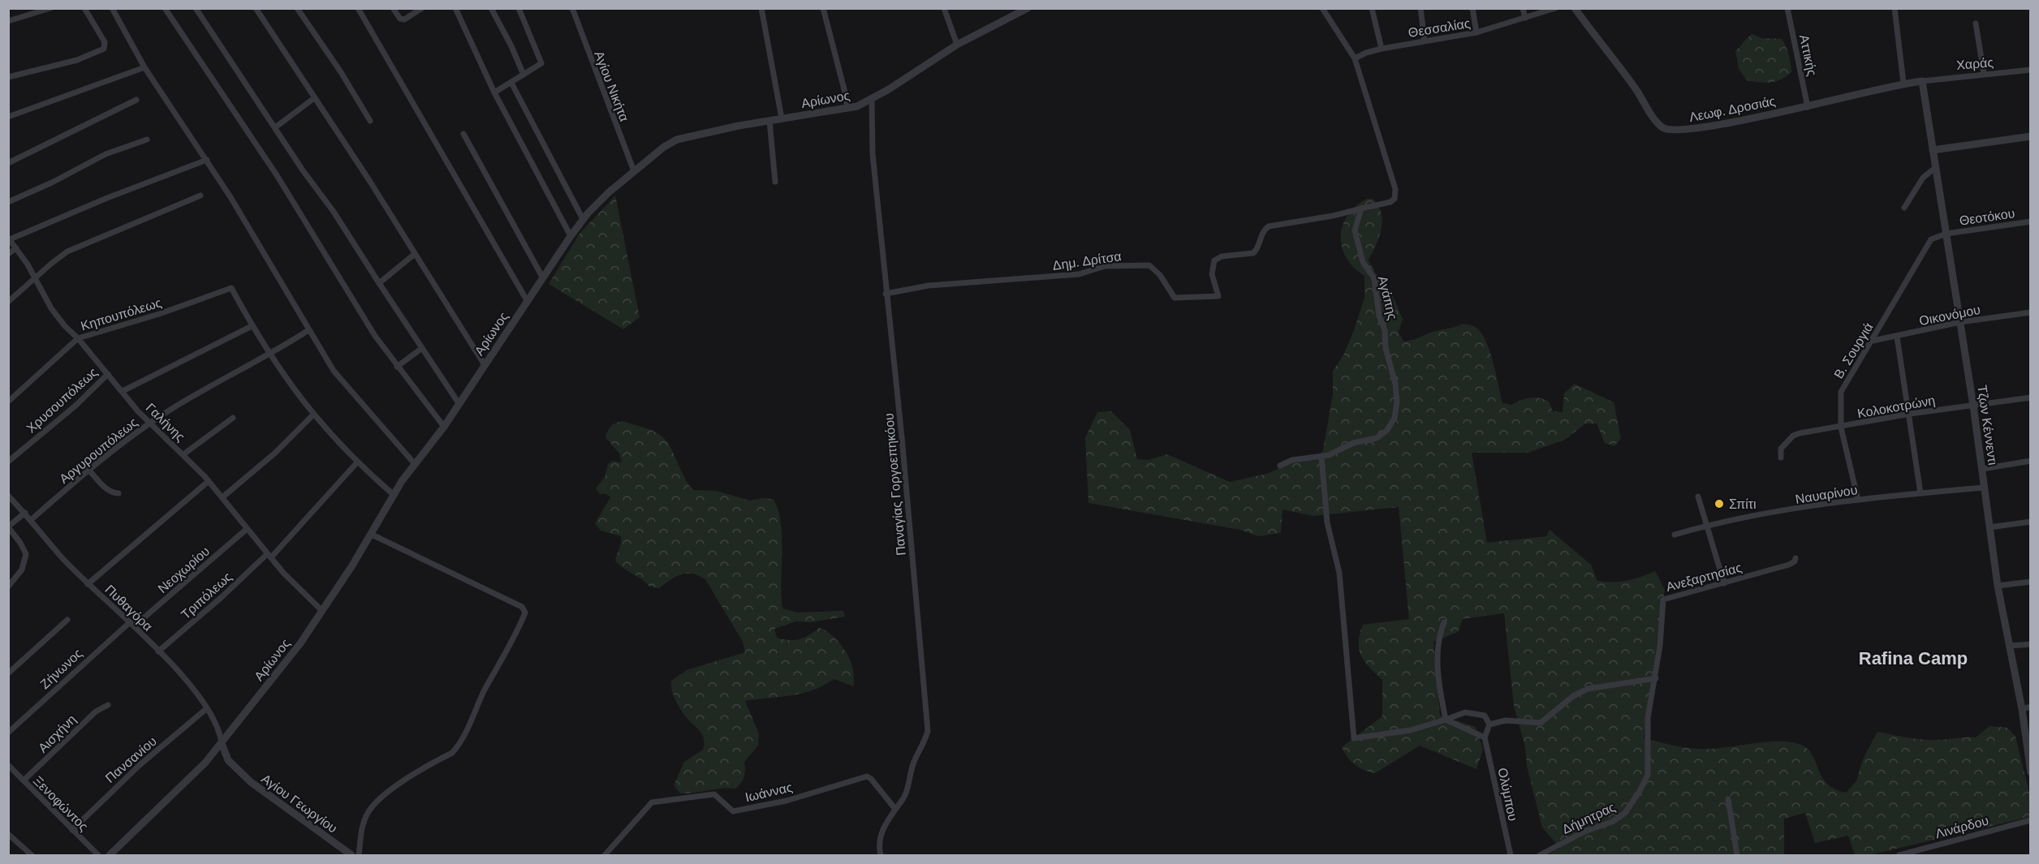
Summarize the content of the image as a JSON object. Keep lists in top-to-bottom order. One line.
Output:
{"streets":{"street":["Θεσσαλίας","Αττικής","Χαράς","Αγίου Νικήτα","Αρίωνος","Λεωφ. Δροσιάς","Θεοτόκου","Δημ. Δρίτσα","Αγάπης","Κηπουπόλεως","Οικονόμου","Β. Σουργιά","Χρυσουπόλεως","Κολοκοτρώνη","Γαλήνης","Τζων Κέννεντι","Αργυρουπόλεως","Παναγίας Γοργοεπηκόου","Ναυαρίνου","Νεοχωρίου","Ανεξαρτησίας","Τριπόλεως","Πυθαγόρα","Ζήνωνος","Αισχήνη","Πανσανίου","Ιωάννας","Ολύμπου","Ξενοφώντος","Αγίου Γεωργίου","Δήμητρας","Λινάρδου"]},"crossings":[["Αττικής","Λεωφ. Δροσιάς"],["Χαράς","Λεωφ. Δροσιάς"],["Χαράς","Τζων Κέννεντι"],["Αγίου Νικήτα","Αρίωνος"],["Αρίωνος","Γαλήνης"],["Αρίωνος","Παναγίας Γοργοεπηκόου"],["Αρίωνος","Πυθαγόρα"],["Αρίωνος","Αγίου Γεωργίου"],["Λεωφ. Δροσιάς","Τζων Κέννεντι"],["Θεοτόκου","Β. Σουργιά"],["Θεοτόκου","Τζων Κέννεντι"],["Δημ. Δρίτσα","Αγάπης"],["Δημ. Δρίτσα","Παναγίας Γοργοεπηκόου"],["Κηπουπόλεως","Γαλήνης"],["Οικονόμου","Β. Σουργιά"],["Οικονόμου","Τζων Κέννεντι"],["Β. Σουργιά","Κολοκοτρώνη"],["Β. Σουργιά","Τζων Κέννεντι"],["Β. Σουργιά","Ναυαρίνου"],["Χρυσουπόλεως","Γαλήνης"],["Κολοκοτρώνη","Τζων Κέννεντι"],["Γαλήνης","Αργυρουπόλεως"],["Γαλήνης","Νεοχωρίου"],["Γαλήνης","Τριπόλεως"],["Τζων Κέννεντι","Ναυαρίνου"],["Αργυρουπόλεως","Πυθαγόρα"],["Παναγίας Γοργοεπηκόου","Ιωάννας"],["Νεοχωρίου","Πυθαγόρα"],["Νεοχωρίου","Ζήνωνος"],["Ανεξαρτησίας","Δήμητρας"],["Τριπόλεως","Πυθαγόρα"],["Πυθαγόρα","Ζήνωνος"],["Πυθαγόρα","Πανσανίου"],["Πυθαγόρα","Αγίου Γεωργίου"],["Αισχήνη","Ξενοφώντος"],["Πανσανίου","Ξενοφώντος"]],"districts":["Rafina Camp"],"places":["Σπίτι"]}
